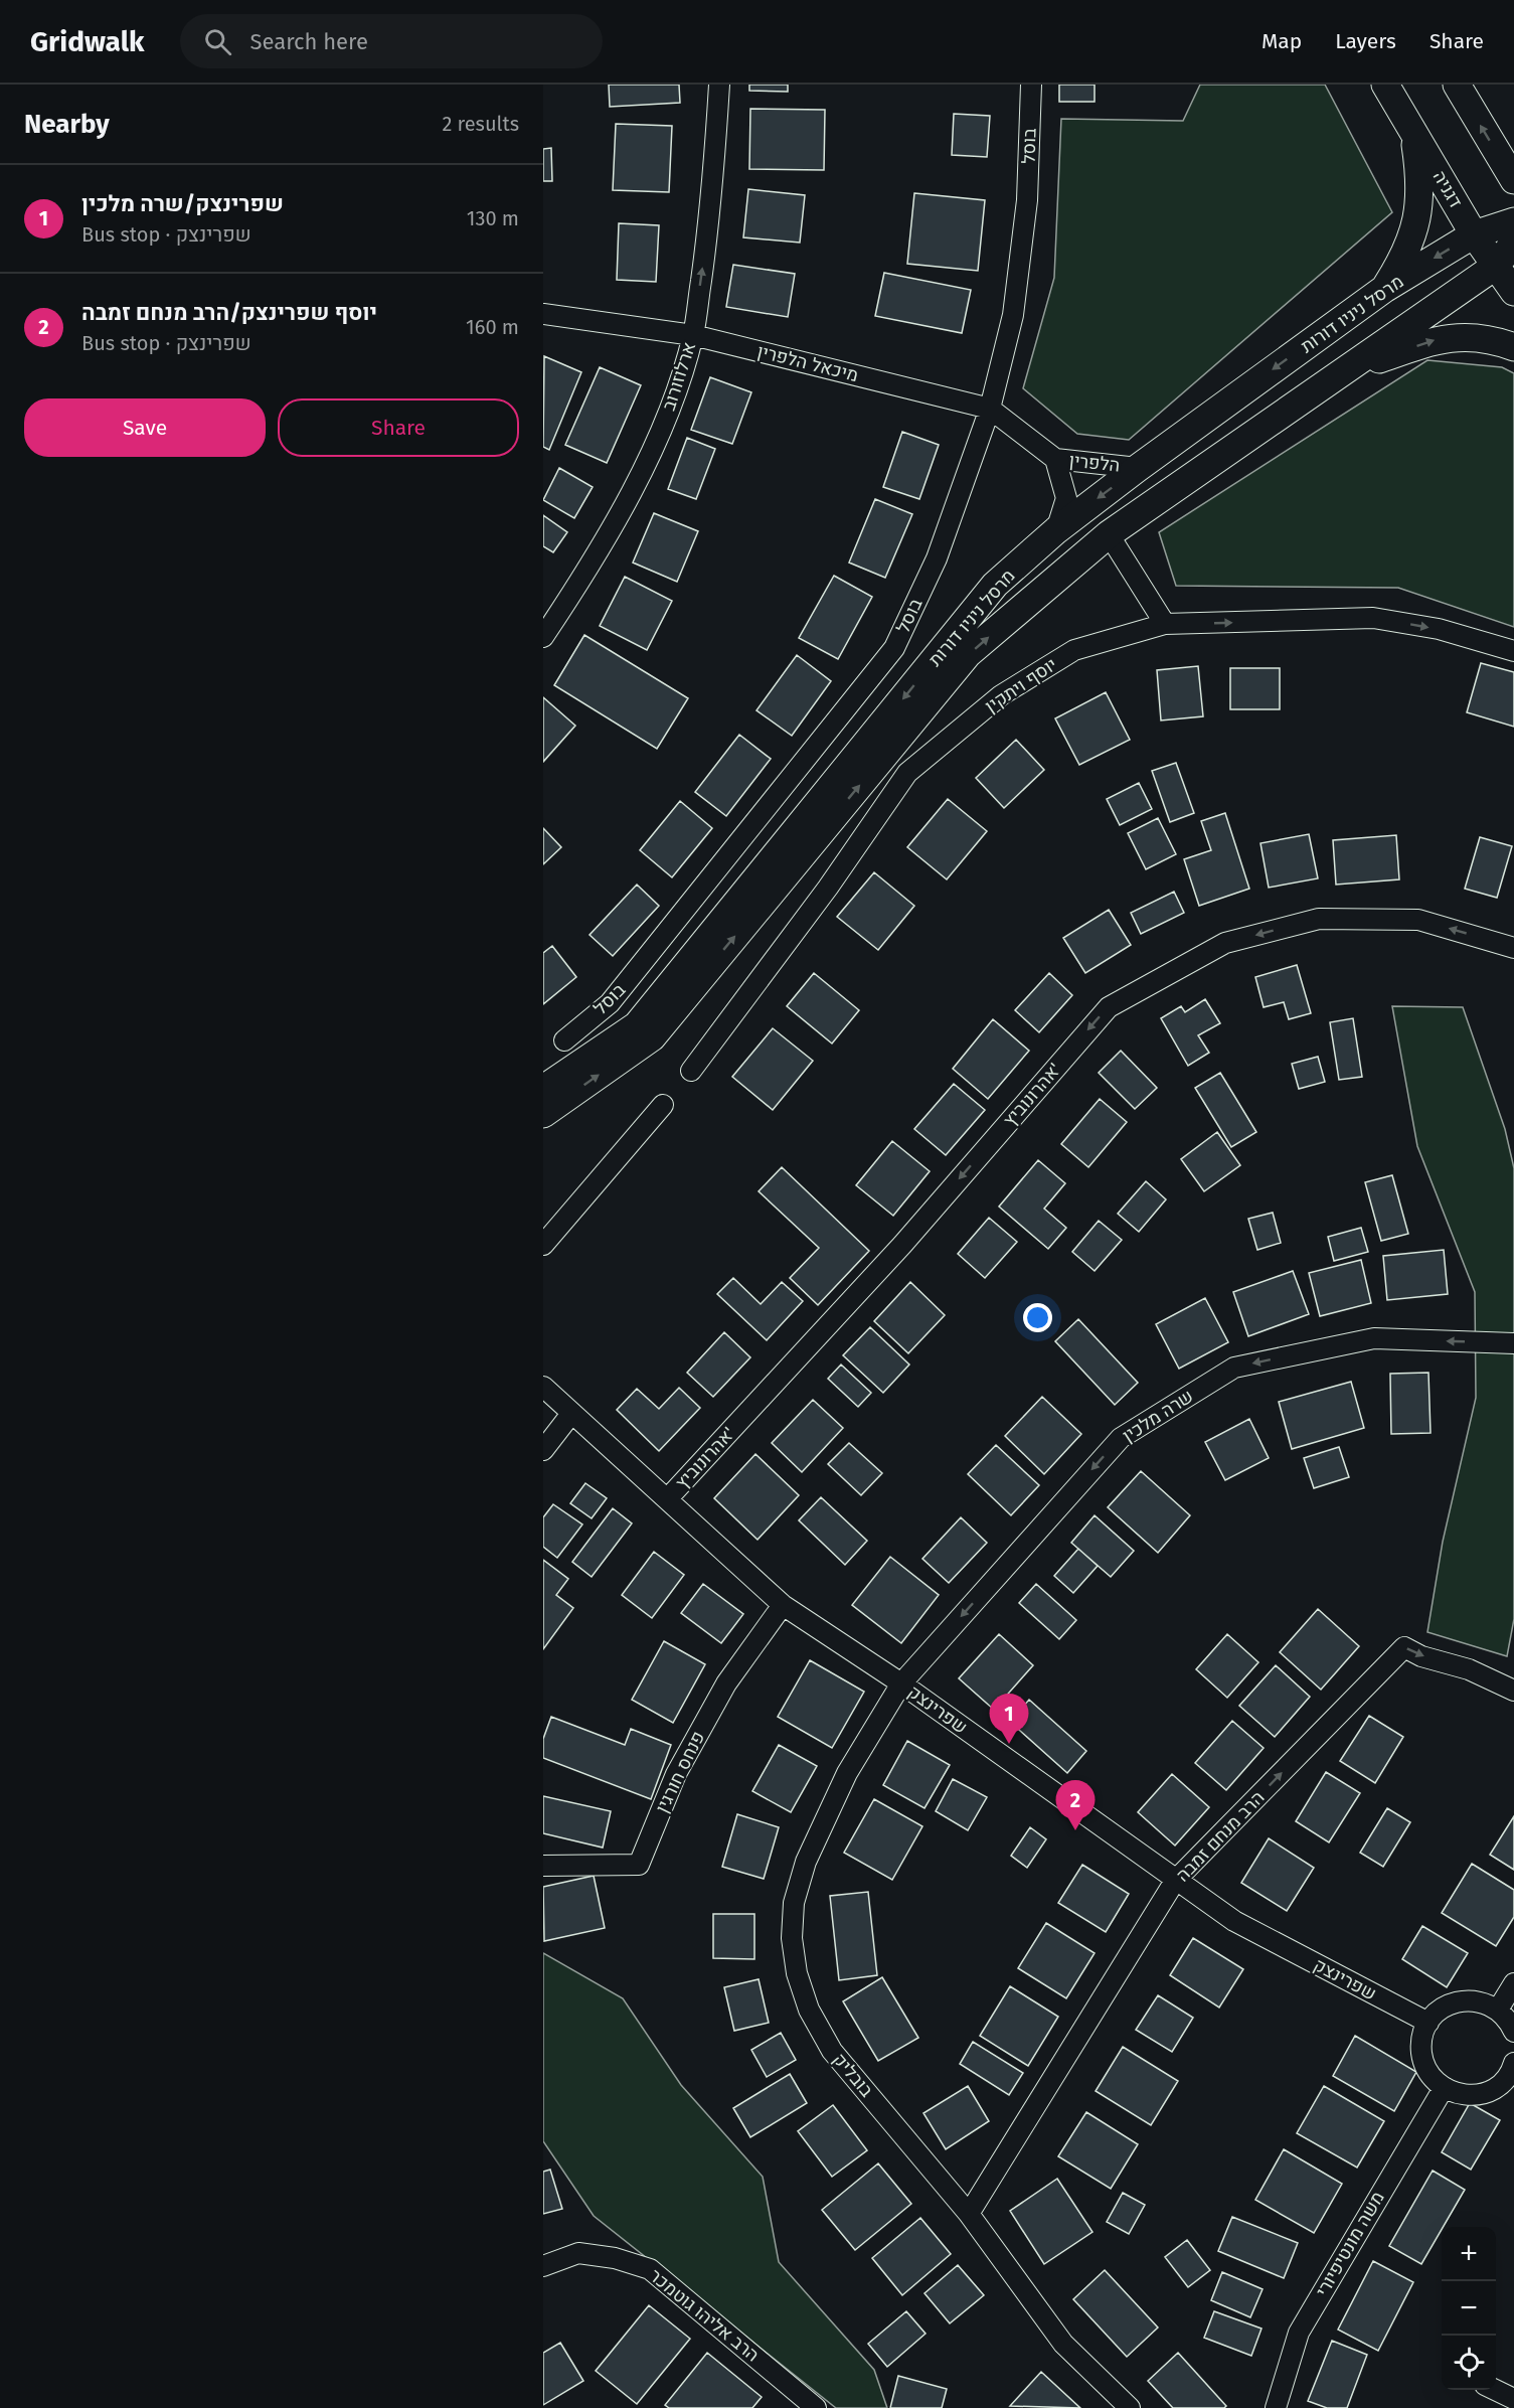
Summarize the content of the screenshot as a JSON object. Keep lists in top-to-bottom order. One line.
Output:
{"streets":{"street":["בוסל","דגניה","מרסל ניניו דורות","מיכאל הלפרין","ארלוזורוב","הלפרין","יוסף ויתקין","אהרונוביץ'","שרה מלכין","שפרינצק","פנחס חורגין","הרב מנחם זמבה","בובליק","משה מונטיפיורי","הרב אליהו גוטמכר"]},"crossings":[["בוסל","מיכאל הלפרין"],["דגניה","מרסל ניניו דורות"],["מרסל ניניו דורות","הלפרין"],["מיכאל הלפרין","ארלוזורוב"],["מיכאל הלפרין","הלפרין"],["אהרונוביץ'","שפרינצק"],["שרה מלכין","שפרינצק"],["שרה מלכין","בובליק"],["שפרינצק","פנחס חורגין"],["שפרינצק","הרב מנחם זמבה"],["שפרינצק","בובליק"],["הרב מנחם זמבה","בובליק"]],"one_way":["ארלוזורוב","אהרונוביץ'","שרה מלכין","הרב מנחם זמבה"],"page":{"header":"Gridwalk","search":"Search here","nav":["Map","Layers","Share"],"heading":["Nearby","2 results"],"list":[{"mark":"1","name":"שפרינצק/שרה מלכין","note":"Bus stop · שפרינצק","value":"130 m"},{"mark":"2","name":"יוסף שפרינצק/הרב מנחם זמבה","note":"Bus stop · שפרינצק","value":"160 m"}],"buttons":["Save","Share"],"pins":["1","2"],"map_buttons":["+","−"]}}
